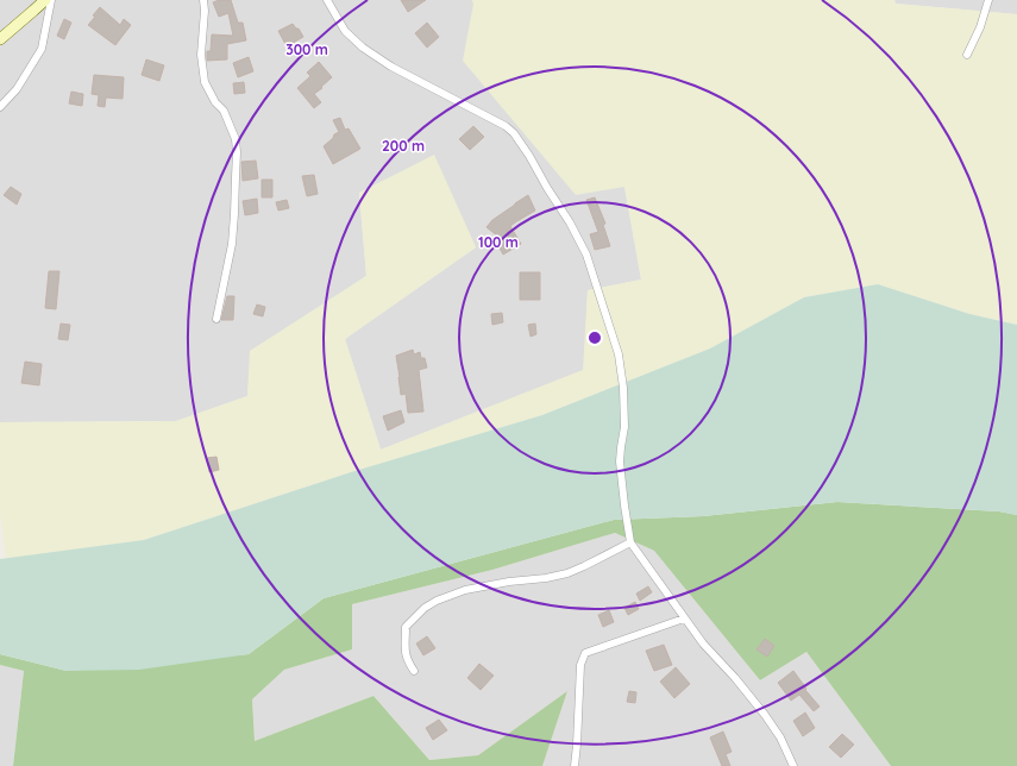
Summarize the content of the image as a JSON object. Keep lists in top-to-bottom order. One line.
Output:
{"rings":["300 m","200 m","100 m"]}
